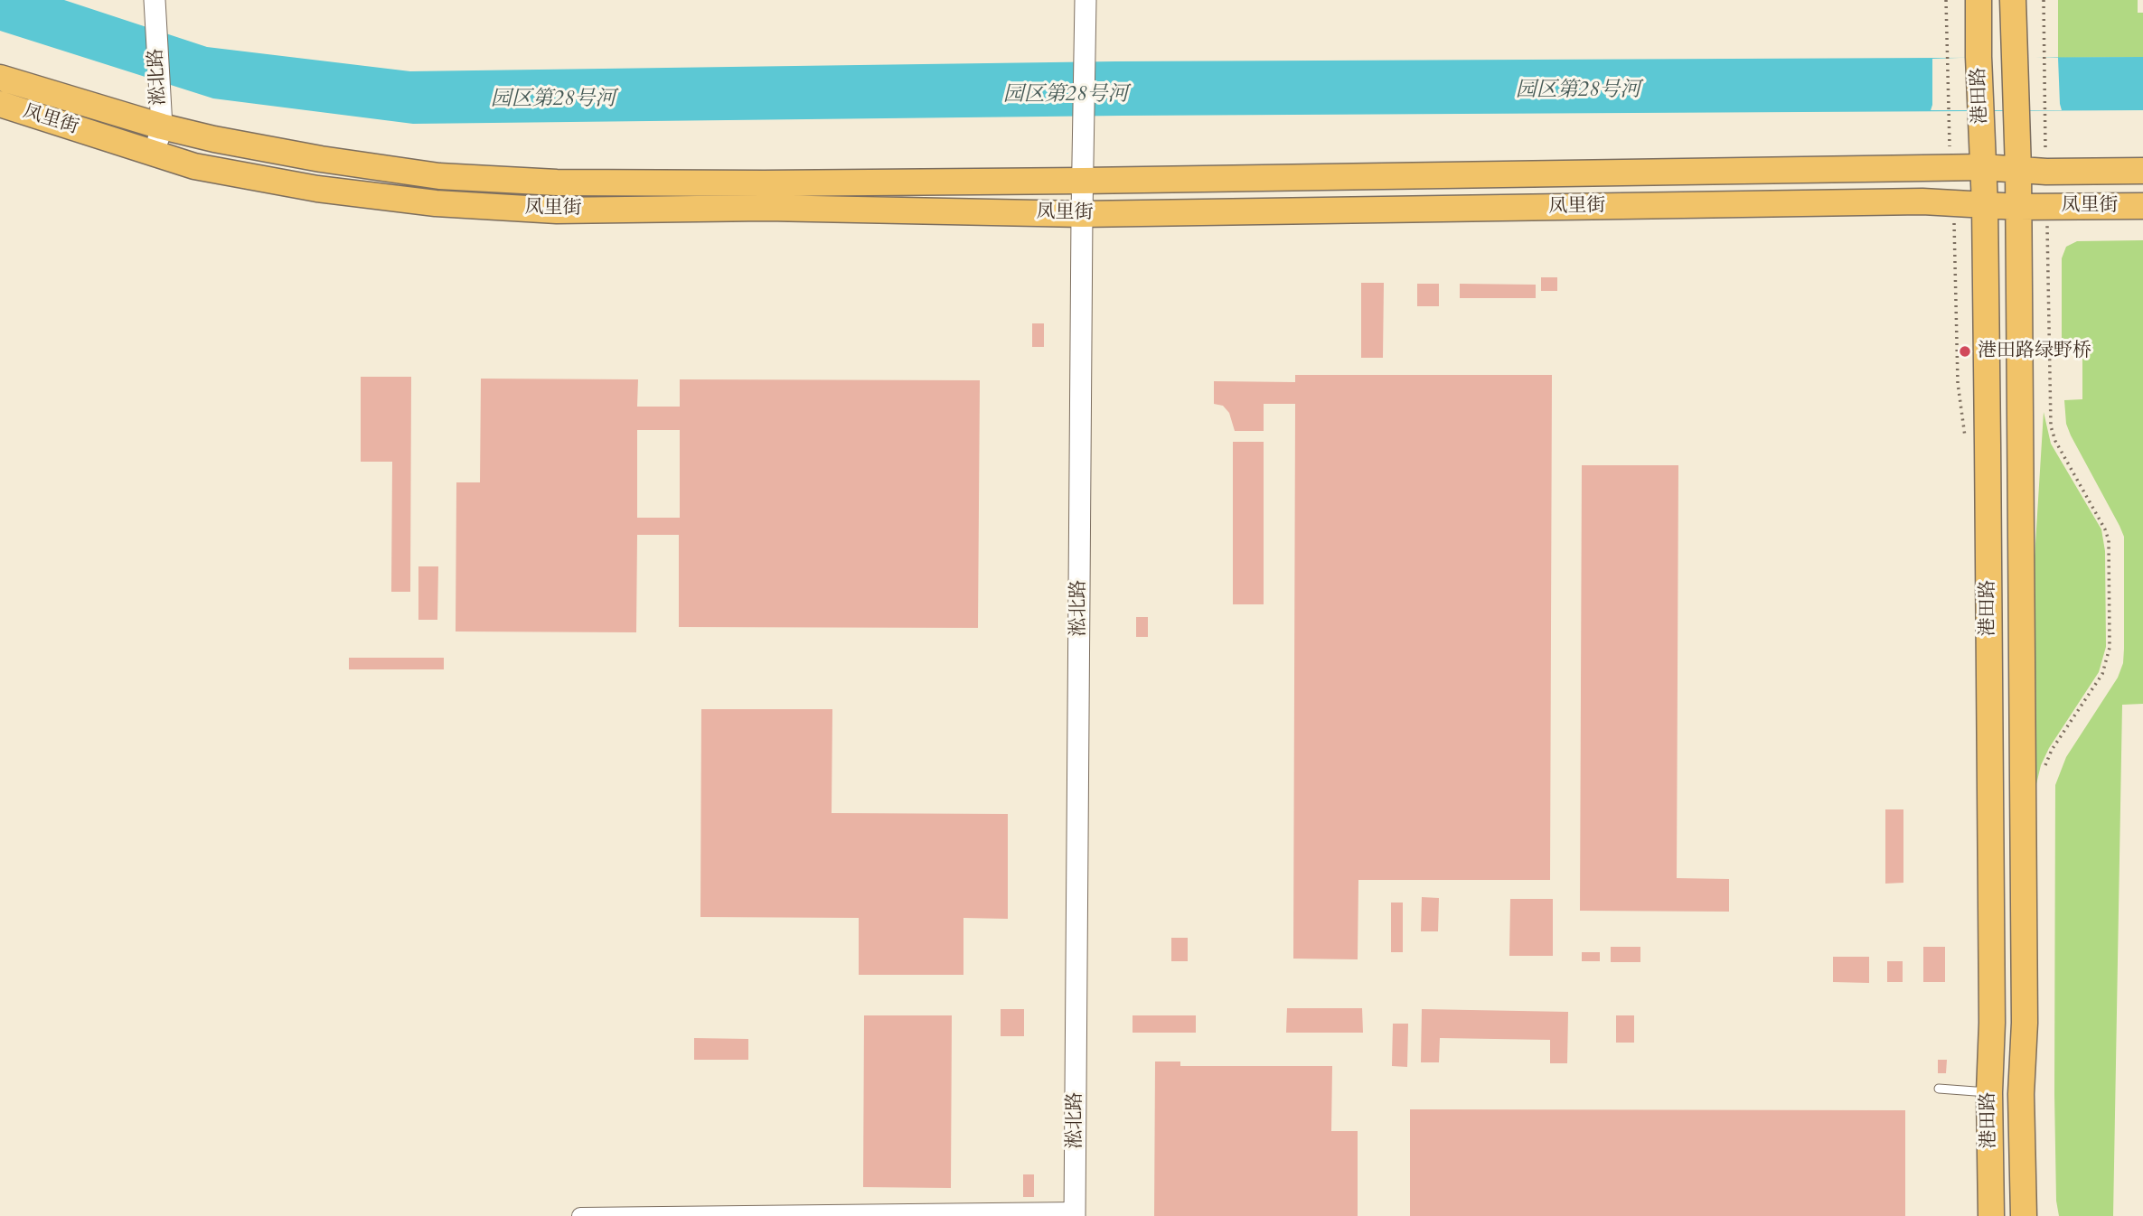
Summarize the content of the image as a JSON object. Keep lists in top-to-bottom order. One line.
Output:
{"streets":{"main road":["港田路","凤里街"],"street":["淞北路"]},"crossings":[["淞北路","凤里街"],["港田路","凤里街"]],"water":["园区第28号河"],"places":["港田路绿野桥"]}
